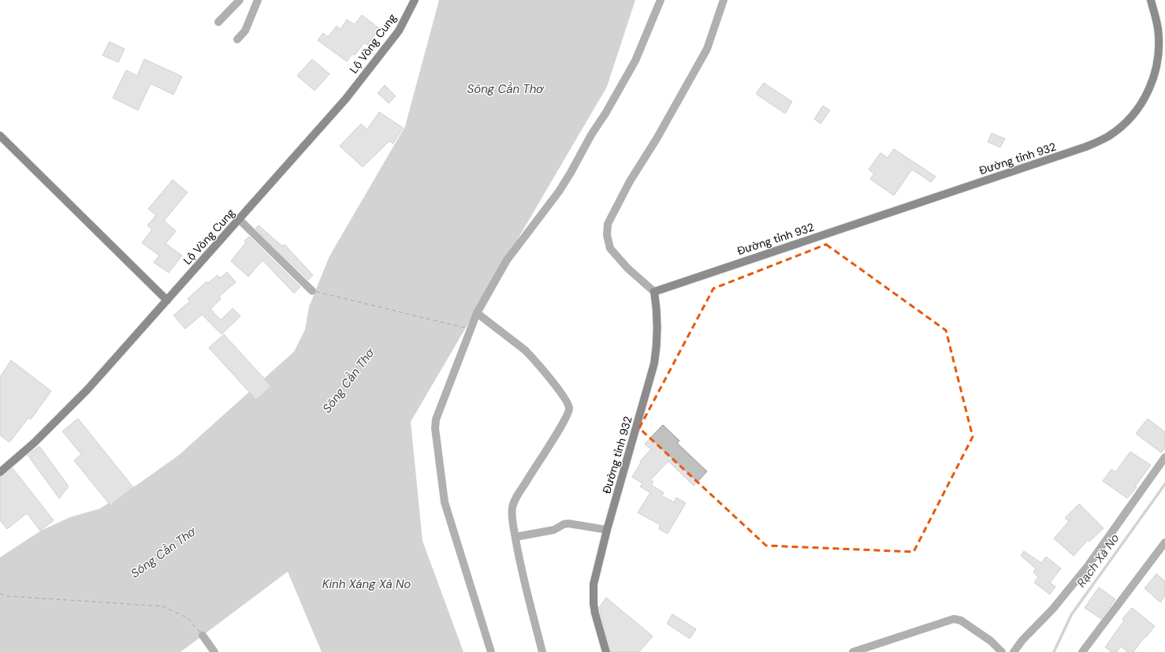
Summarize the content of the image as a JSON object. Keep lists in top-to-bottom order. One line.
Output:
{"streets":{"main road":["Lộ Vòng Cung","Đường tỉnh 932"]},"water":["Sông Cần Thơ","Rạch Xà No","Kinh Xáng Xà No"]}
